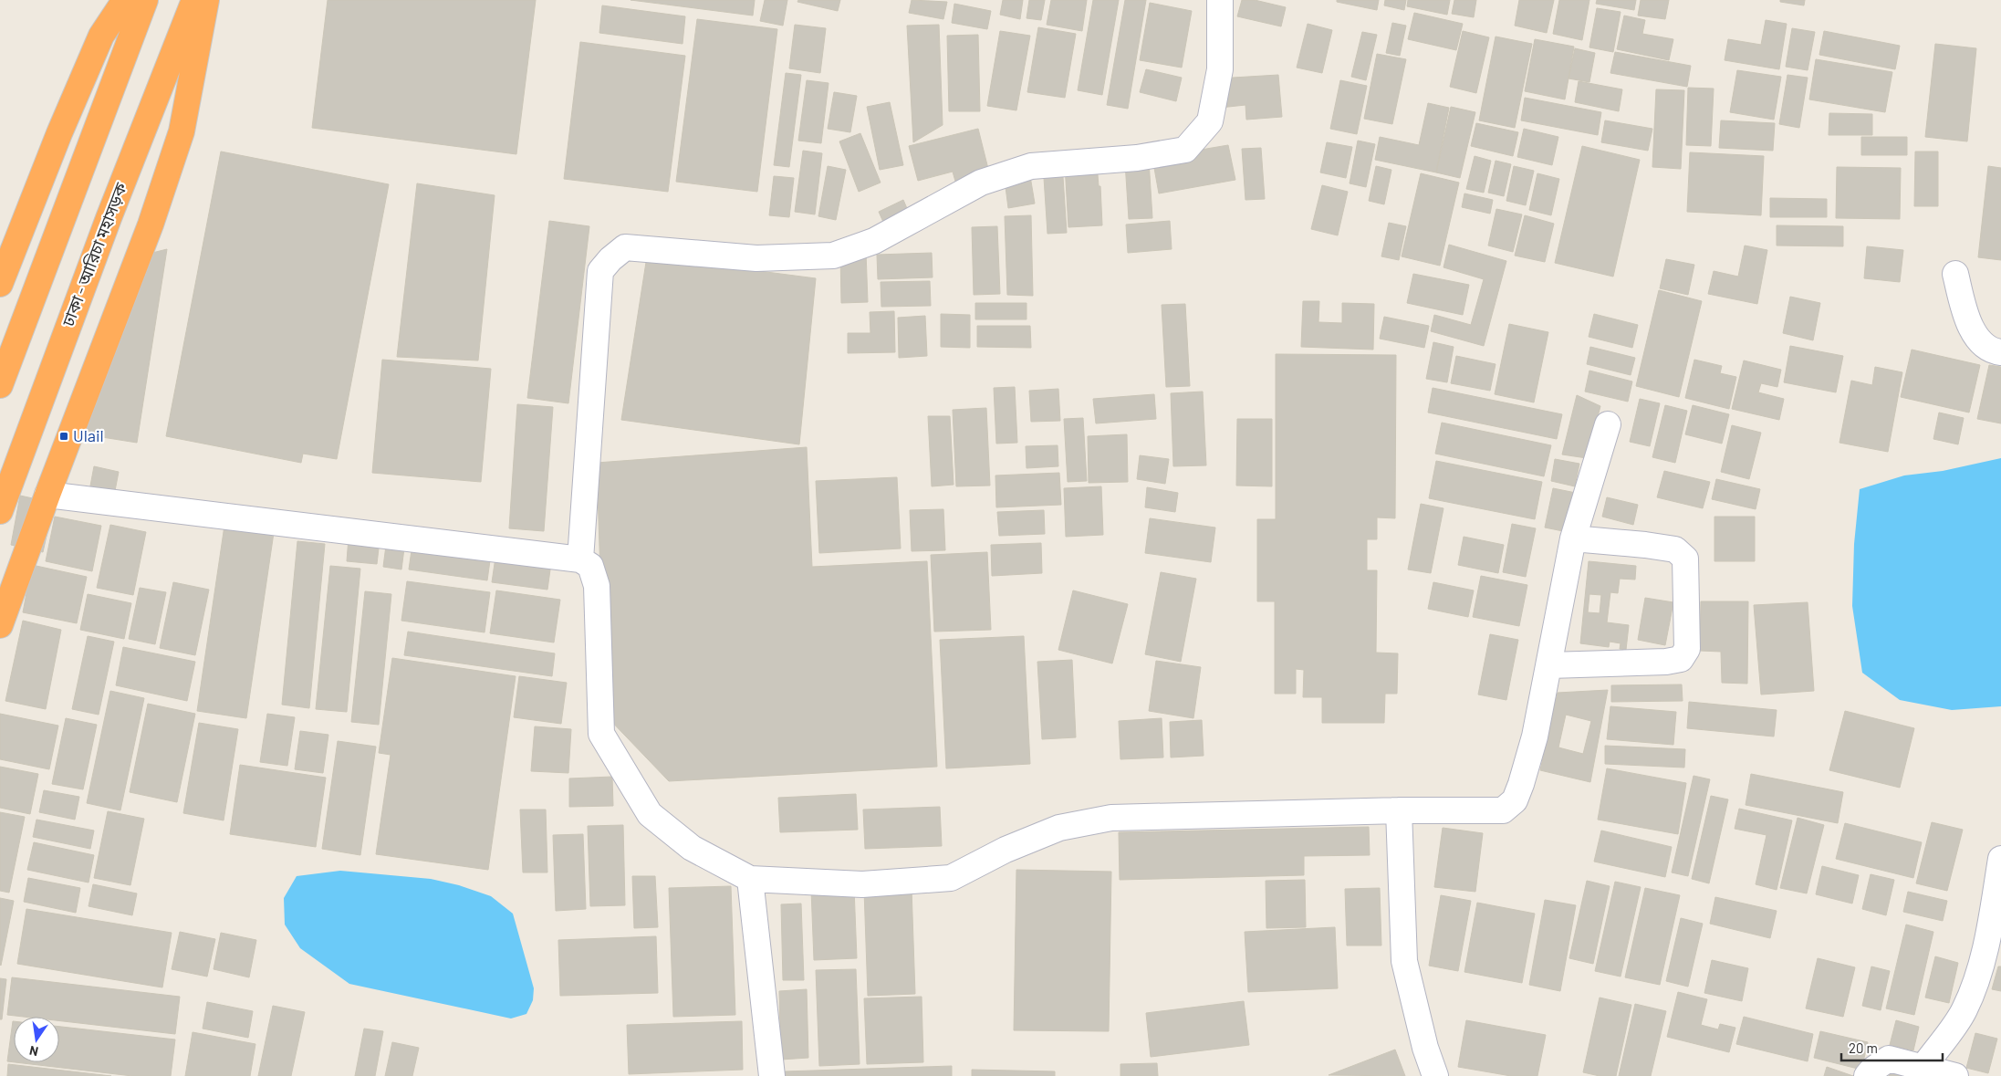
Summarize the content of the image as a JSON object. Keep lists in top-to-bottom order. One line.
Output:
{"streets":{"highway":["ঢাকা - আরিচা মহাসড়ক"]},"places":{"transit":["Ulail"]},"scale_bar":"20 m","north":"bottom"}
